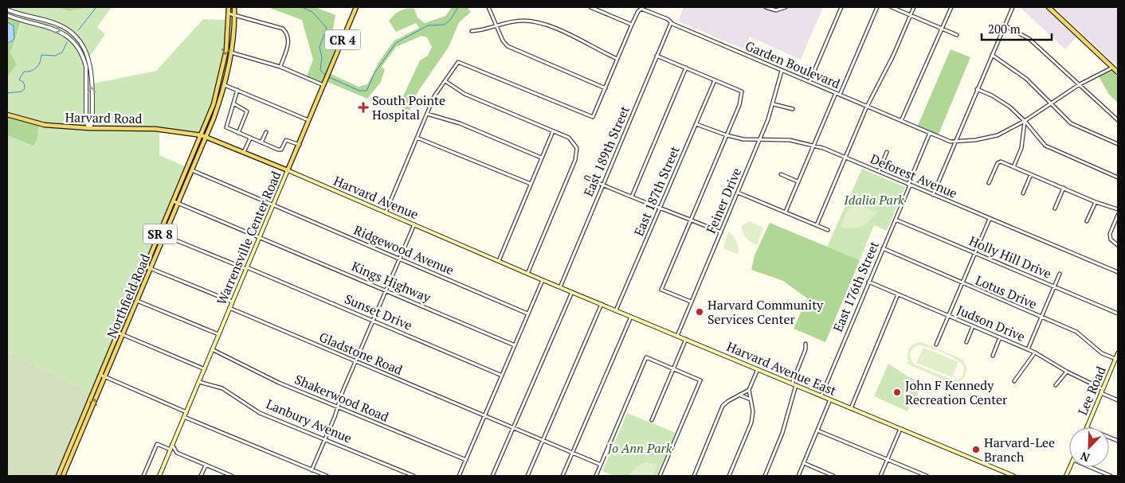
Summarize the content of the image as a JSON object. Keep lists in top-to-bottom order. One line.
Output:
{"streets":{"main road":["CR 4","Harvard Road","Harvard Avenue","SR 8","Warrensville Center Road","Northfield Road","Harvard Avenue East","Lee Road"],"street":["Garden Boulevard","East 189th Street","Deforest Avenue","East 187th Street","Feiner Drive","Ridgewood Avenue","Holly Hill Drive","Kings Highway","East 176th Street","Lotus Drive","Sunset Drive","Judson Drive","Gladstone Road","Shakerwood Road","Lanbury Avenue"]},"crossings":[["Garden Boulevard","East 189th Street"],["Garden Boulevard","Feiner Drive"],["Garden Boulevard","East 176th Street"],["Harvard Road","Harvard Avenue"],["Harvard Road","Northfield Road"],["East 189th Street","Harvard Avenue East"],["Deforest Avenue","East 187th Street"],["Deforest Avenue","Feiner Drive"],["Deforest Avenue","East 176th Street"],["East 187th Street","Harvard Avenue East"],["Harvard Avenue","Warrensville Center Road"],["Harvard Avenue","Northfield Road"],["Harvard Avenue","Harvard Avenue East"],["Feiner Drive","Harvard Avenue East"],["Warrensville Center Road","Ridgewood Avenue"],["Warrensville Center Road","Kings Highway"],["Warrensville Center Road","Sunset Drive"],["Warrensville Center Road","Gladstone Road"],["Warrensville Center Road","Shakerwood Road"],["Warrensville Center Road","Lanbury Avenue"],["Ridgewood Avenue","Northfield Road"],["Holly Hill Drive","East 176th Street"],["Kings Highway","Northfield Road"],["East 176th Street","Lotus Drive"],["East 176th Street","Judson Drive"],["East 176th Street","Harvard Avenue East"],["Lotus Drive","Lee Road"],["Northfield Road","Sunset Drive"],["Judson Drive","Lee Road"]],"parks":["Idalia Park","Jo Ann Park"],"places":{"health":["South Pointe Hospital"],"other":["Harvard Community Services Center","John F Kennedy Recreation Center","Harvard-Lee Branch"]},"scale_bar":"200 m","north":"bottom left"}
